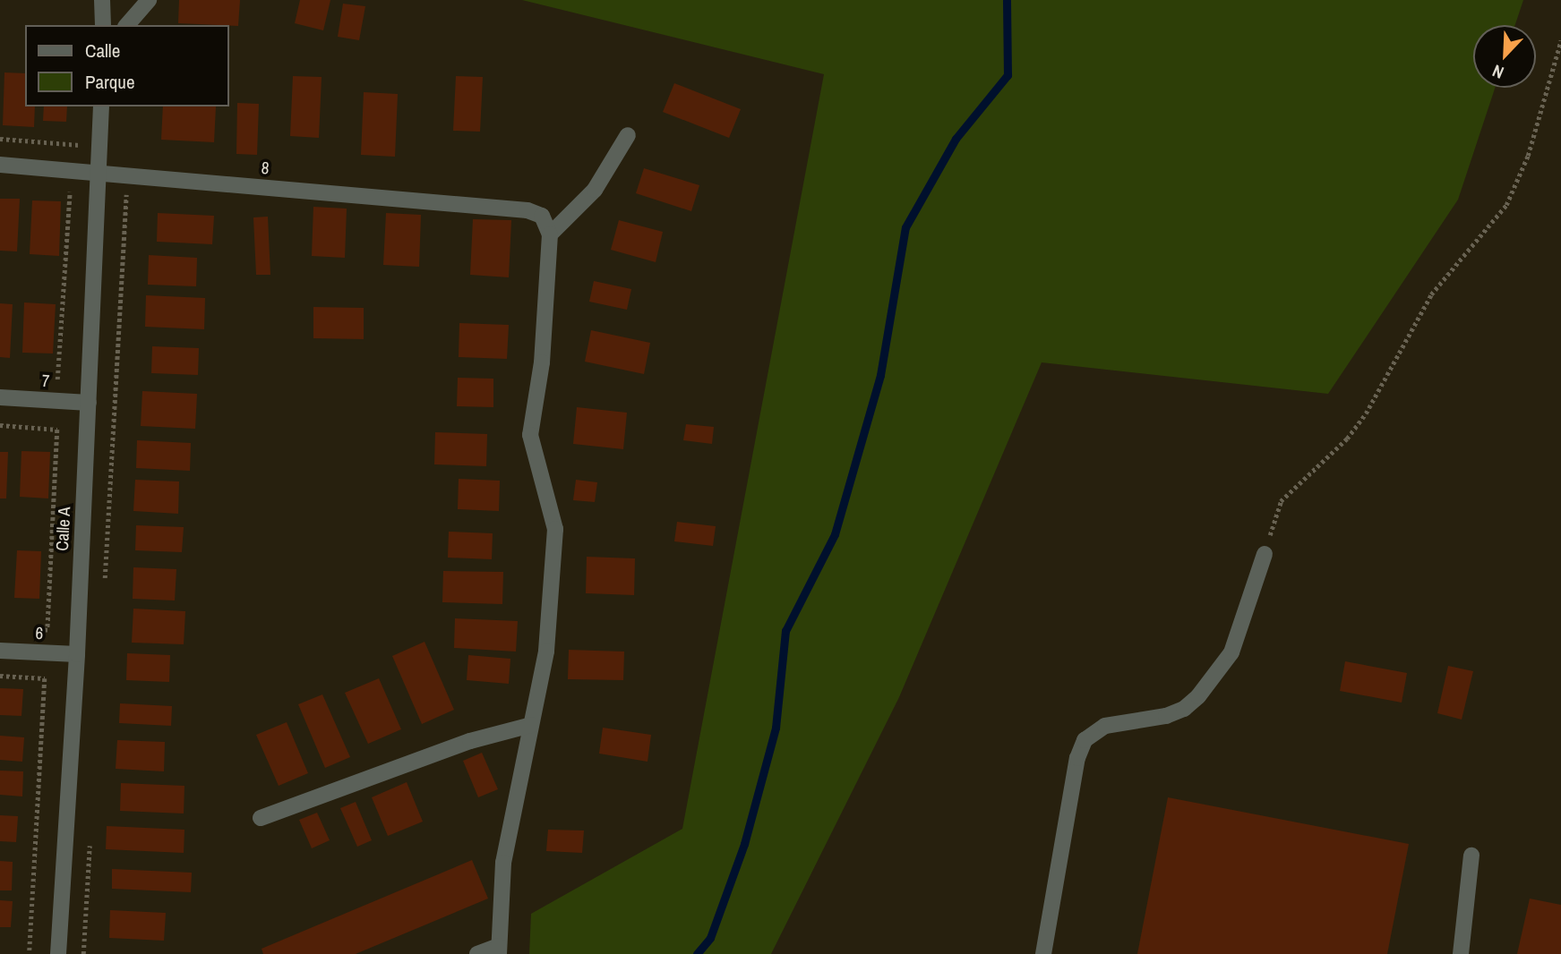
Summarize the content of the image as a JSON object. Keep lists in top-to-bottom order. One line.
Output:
{"streets":{"street":["8","7","Calle A","6"]},"crossings":[["8","Calle A"],["7","Calle A"],["Calle A","6"]],"legend":["Calle","Parque"],"north":"bottom left"}
